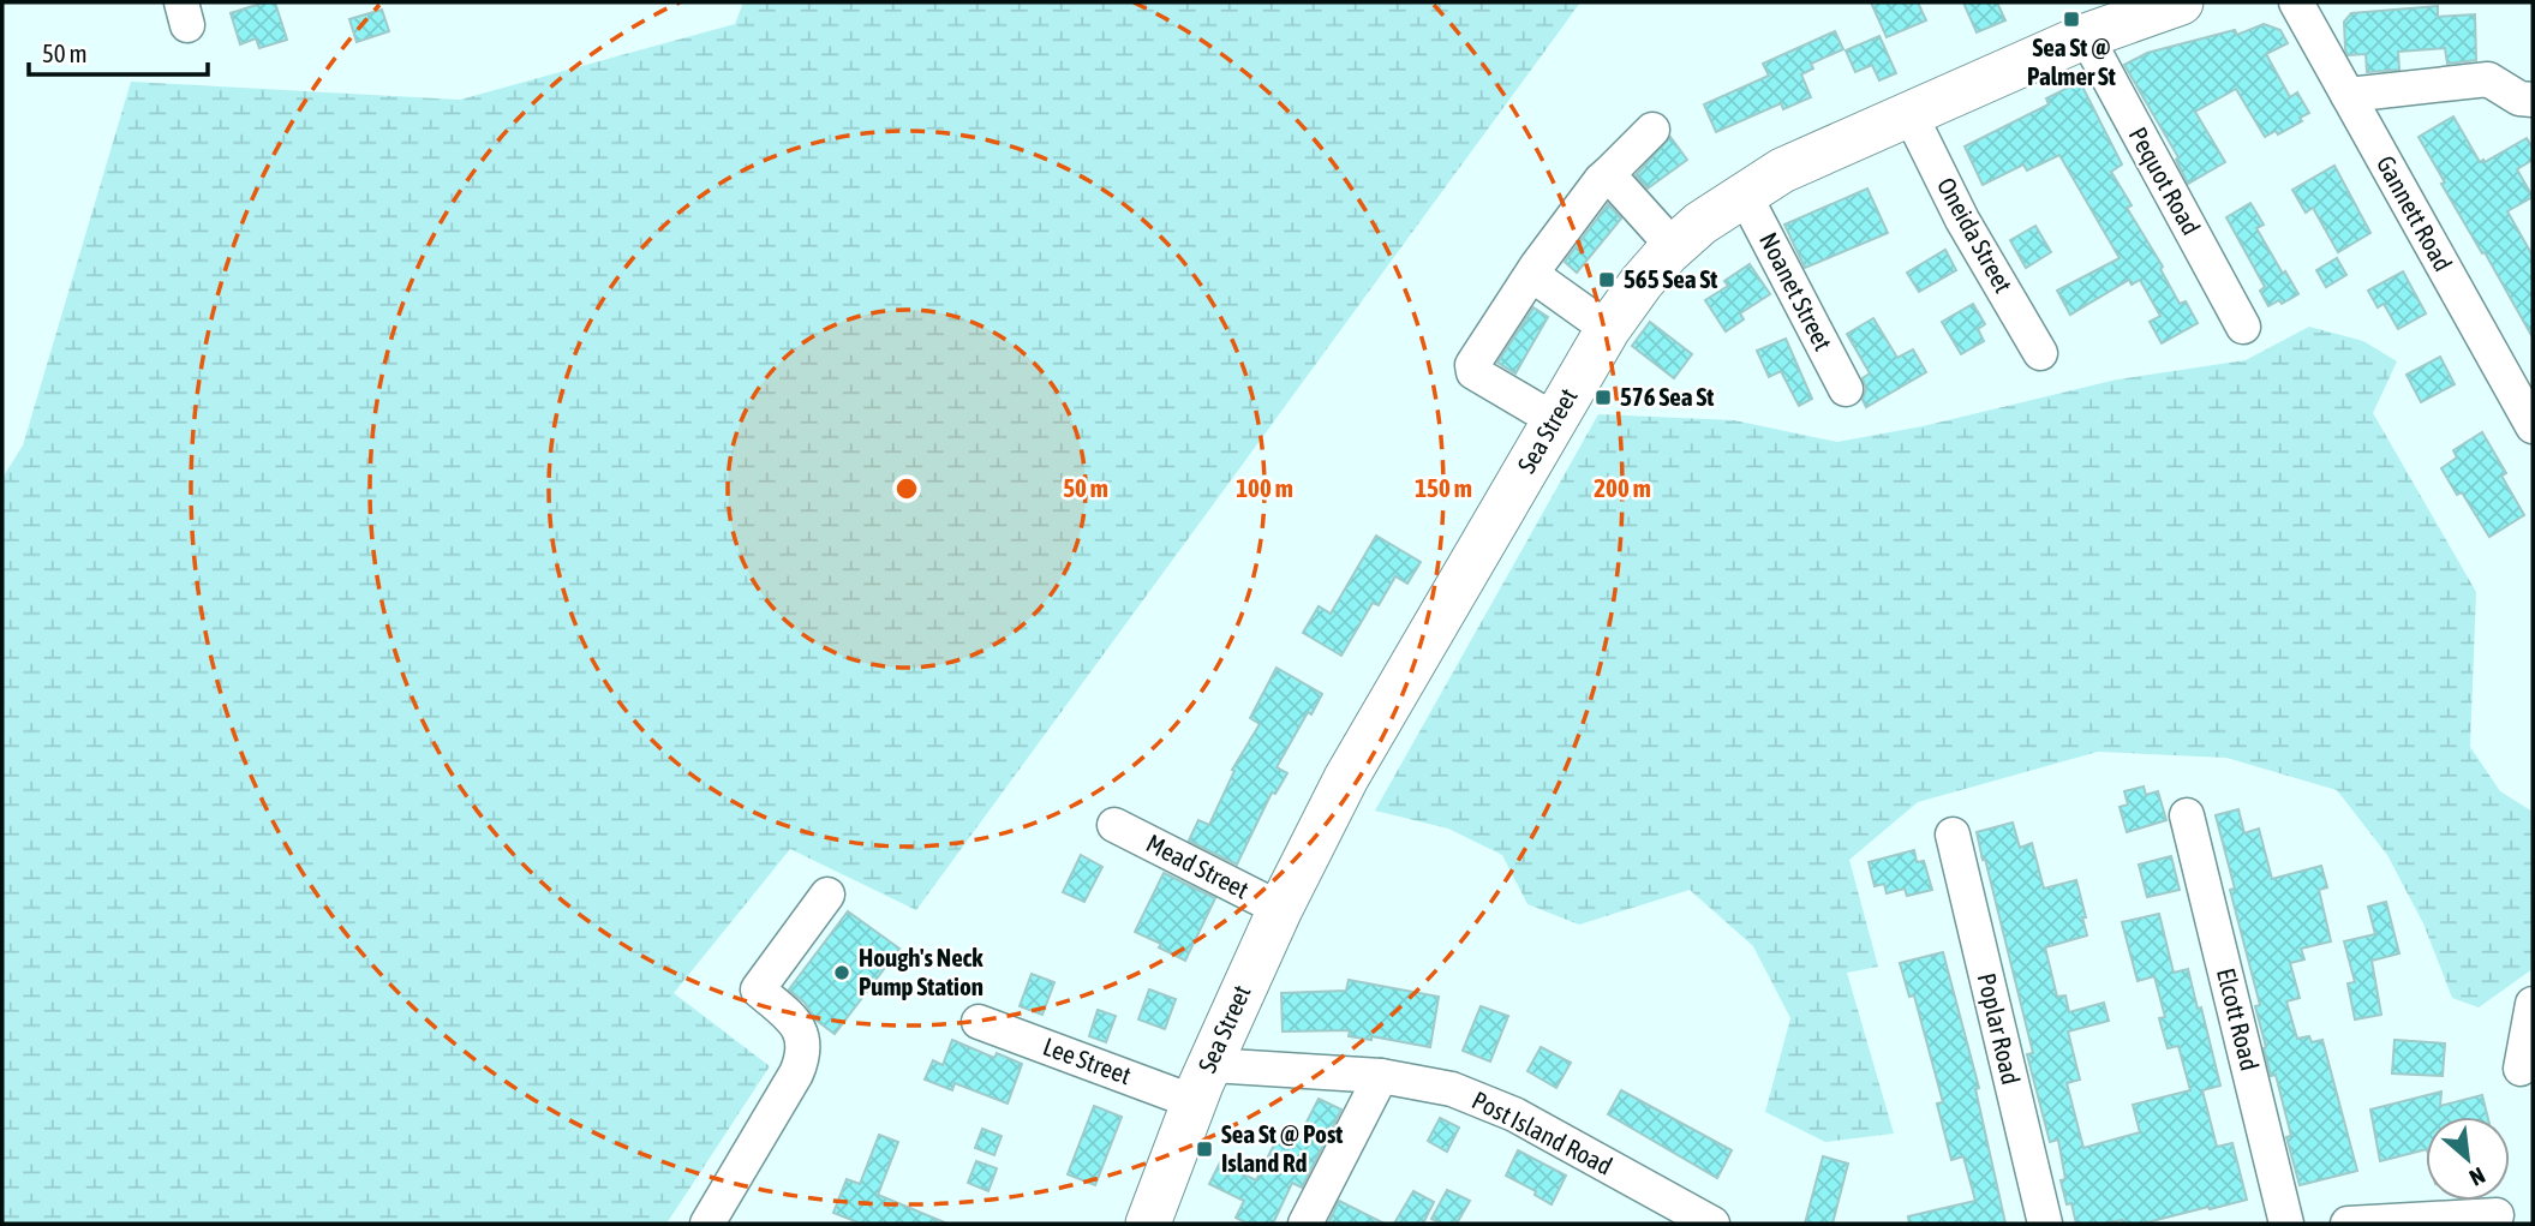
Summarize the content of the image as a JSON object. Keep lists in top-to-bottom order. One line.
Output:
{"streets":{"main road":["Sea Street"],"street":["Pequot Road","Gannett Road","Oneida Street","Noanet Street","Mead Street","Elcott Road","Poplar Road","Lee Street","Post Island Road"]},"crossings":[["Pequot Road","Sea Street"],["Oneida Street","Sea Street"],["Noanet Street","Sea Street"],["Sea Street","Mead Street"],["Sea Street","Lee Street"],["Sea Street","Post Island Road"],["Lee Street","Post Island Road"]],"places":{"transit":["Sea St @ Palmer St","565 Sea St","576 Sea St","Sea St @ Post Island Rd"],"other":["Hough's Neck Pump Station"]},"scale_bar":"50 m","north":"bottom right","rings":["50 m","100 m","150 m","200 m"]}
